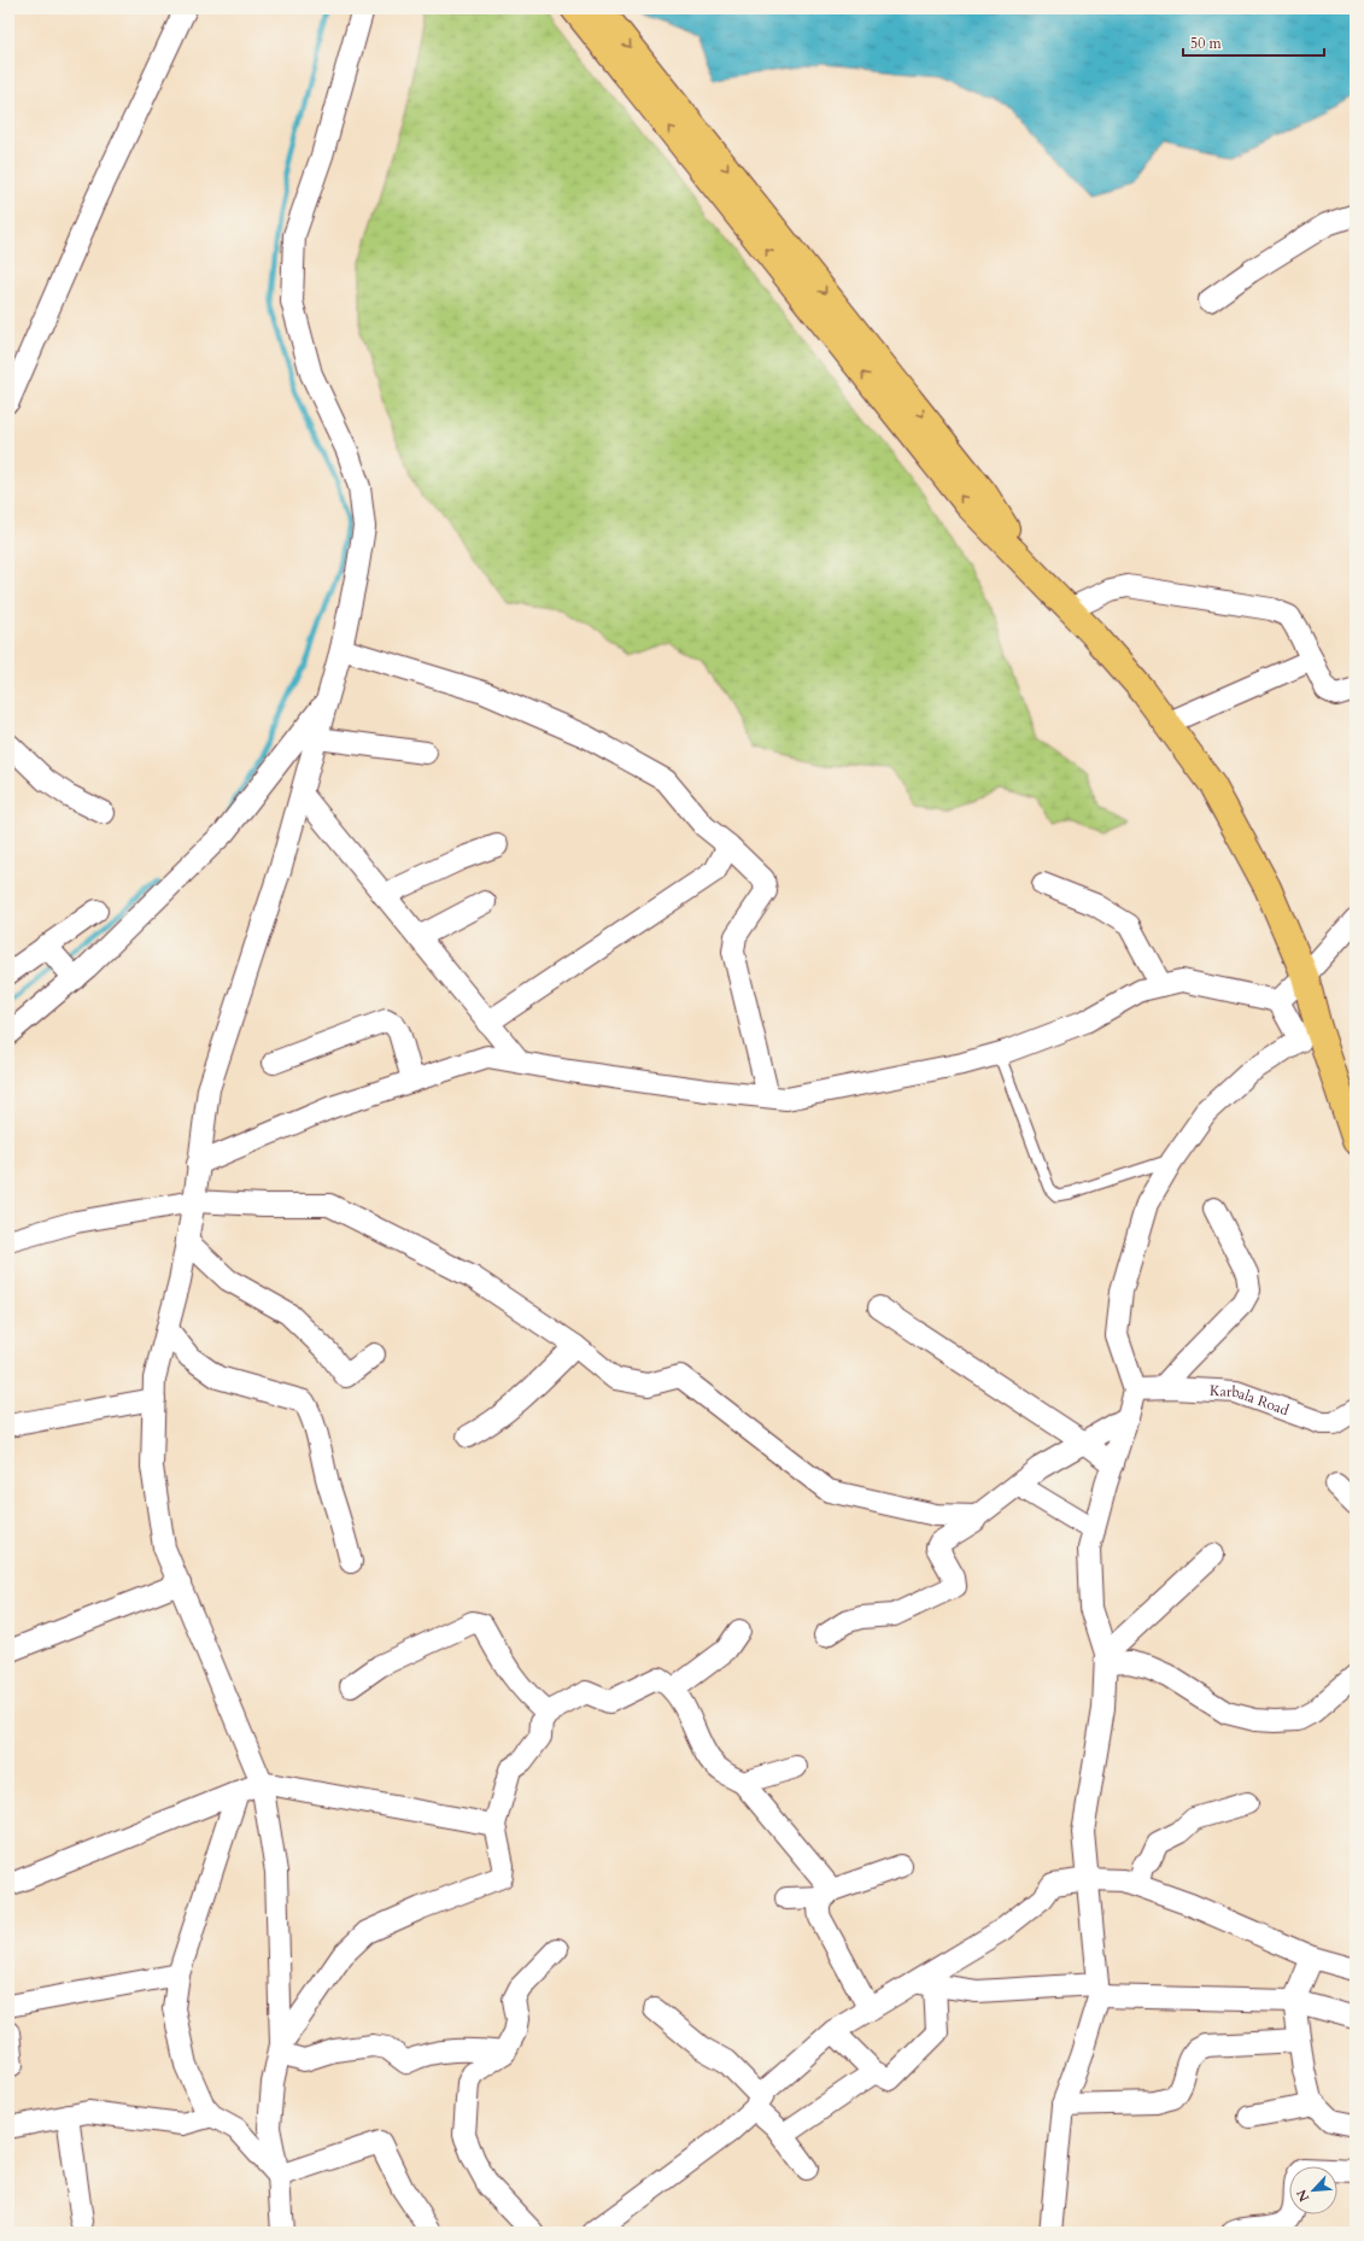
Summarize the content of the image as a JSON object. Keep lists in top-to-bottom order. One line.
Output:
{"streets":{"street":["Karbala Road"]},"scale_bar":"50 m","north":"bottom left"}
